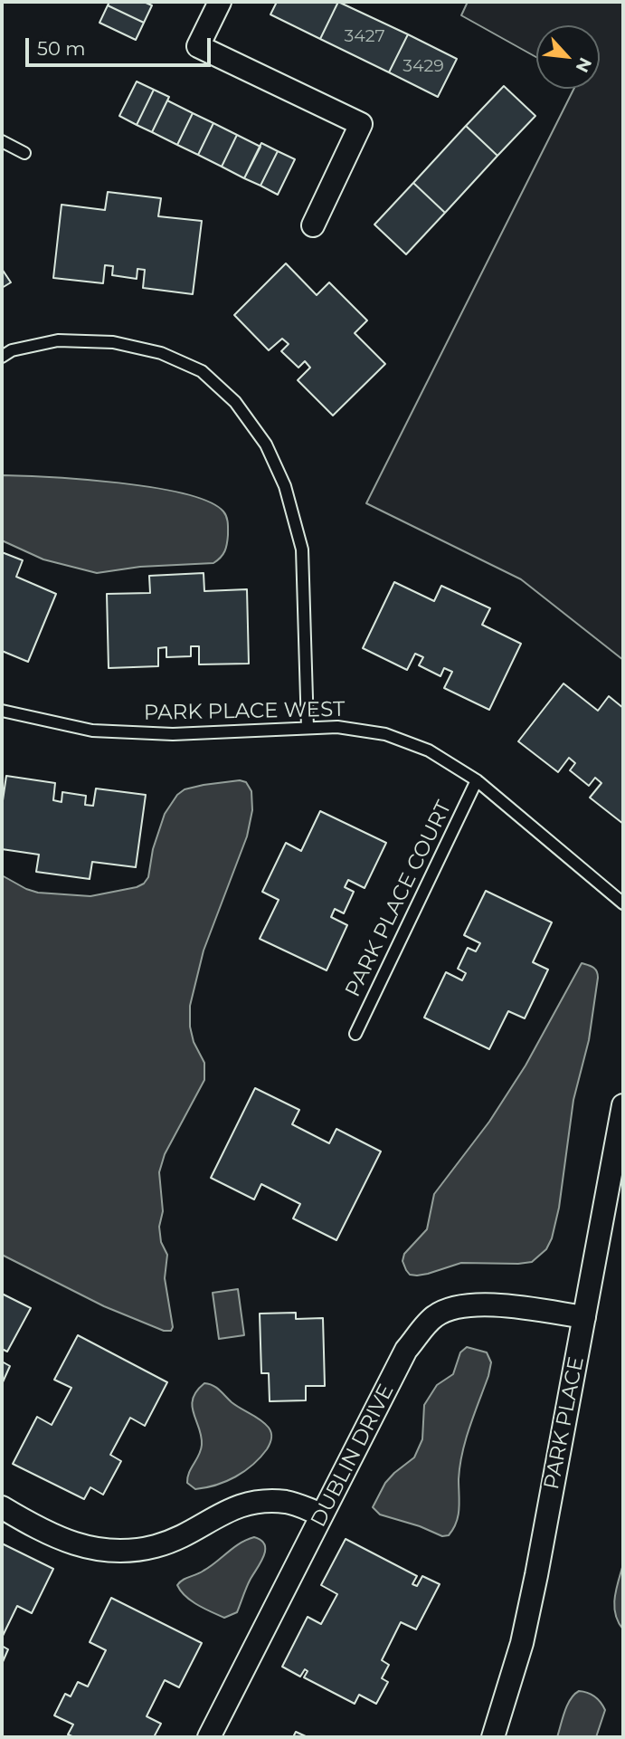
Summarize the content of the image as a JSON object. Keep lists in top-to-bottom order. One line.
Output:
{"streets":{"street":["PARK PLACE","DUBLIN DRIVE"],"lane":["PARK PLACE WEST","PARK PLACE COURT"]},"crossings":[["PARK PLACE WEST","PARK PLACE COURT"],["PARK PLACE","DUBLIN DRIVE"]],"house_numbers":["3427","3429"],"scale_bar":"50 m","north":"bottom right"}
